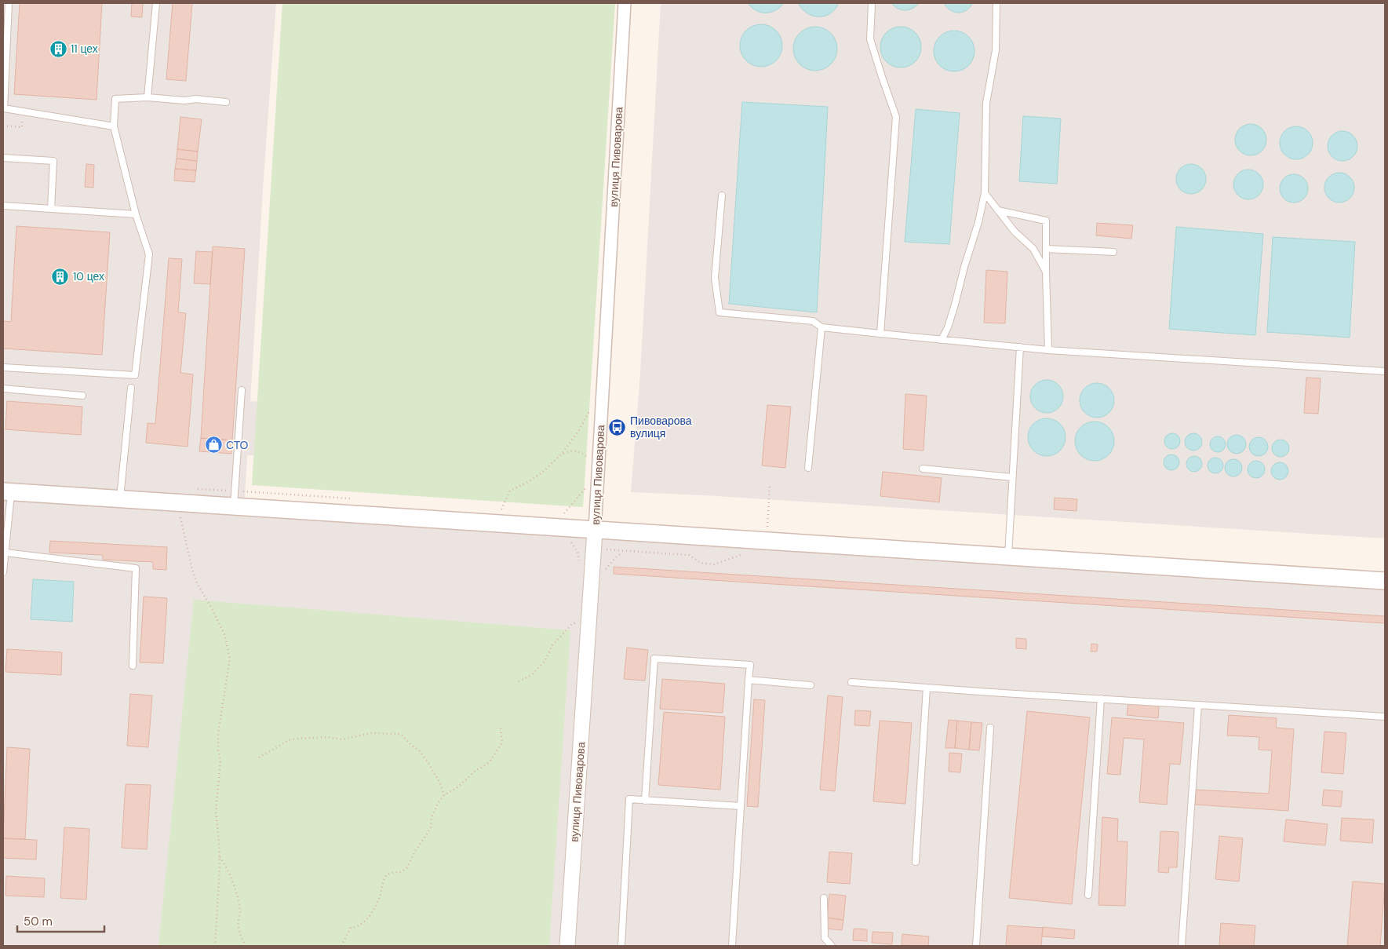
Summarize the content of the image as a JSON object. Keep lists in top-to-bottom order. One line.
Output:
{"streets":{"street":["вулиця Пивоварова"]},"places":{"building":["11 цех","10 цех"],"bus stop":["Пивоварова вулиця"],"shop":["СТО"]},"scale_bar":"50 m"}
